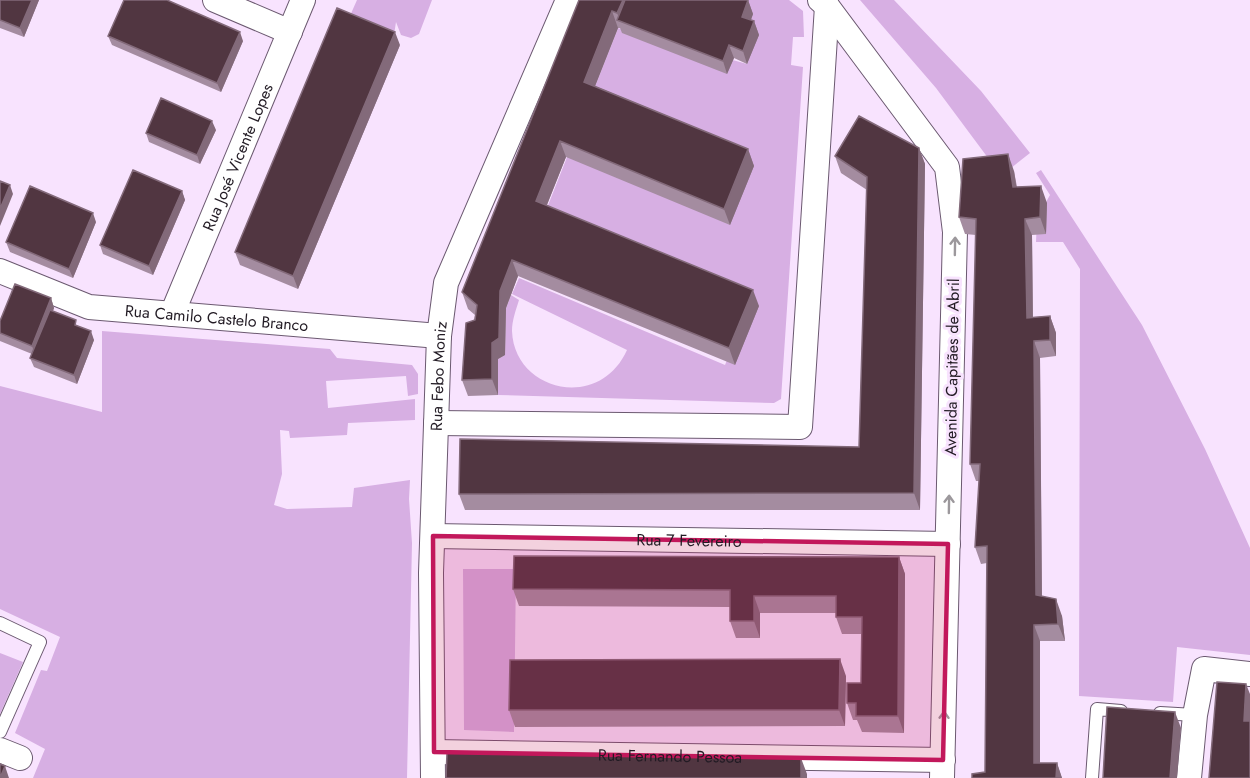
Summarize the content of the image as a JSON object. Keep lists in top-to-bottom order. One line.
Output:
{"streets":{"street":["Rua José Vicente Lopes","Rua Camilo Castelo Branco","Avenida Capitães de Abril","Rua Febo Moniz","Rua 7 Fevereiro","Rua Fernando Pessoa"]},"crossings":[["Rua José Vicente Lopes","Rua Camilo Castelo Branco"],["Rua Camilo Castelo Branco","Rua Febo Moniz"],["Avenida Capitães de Abril","Rua 7 Fevereiro"],["Avenida Capitães de Abril","Rua Fernando Pessoa"],["Rua Febo Moniz","Rua 7 Fevereiro"],["Rua Febo Moniz","Rua Fernando Pessoa"]],"one_way":["Avenida Capitães de Abril"]}
